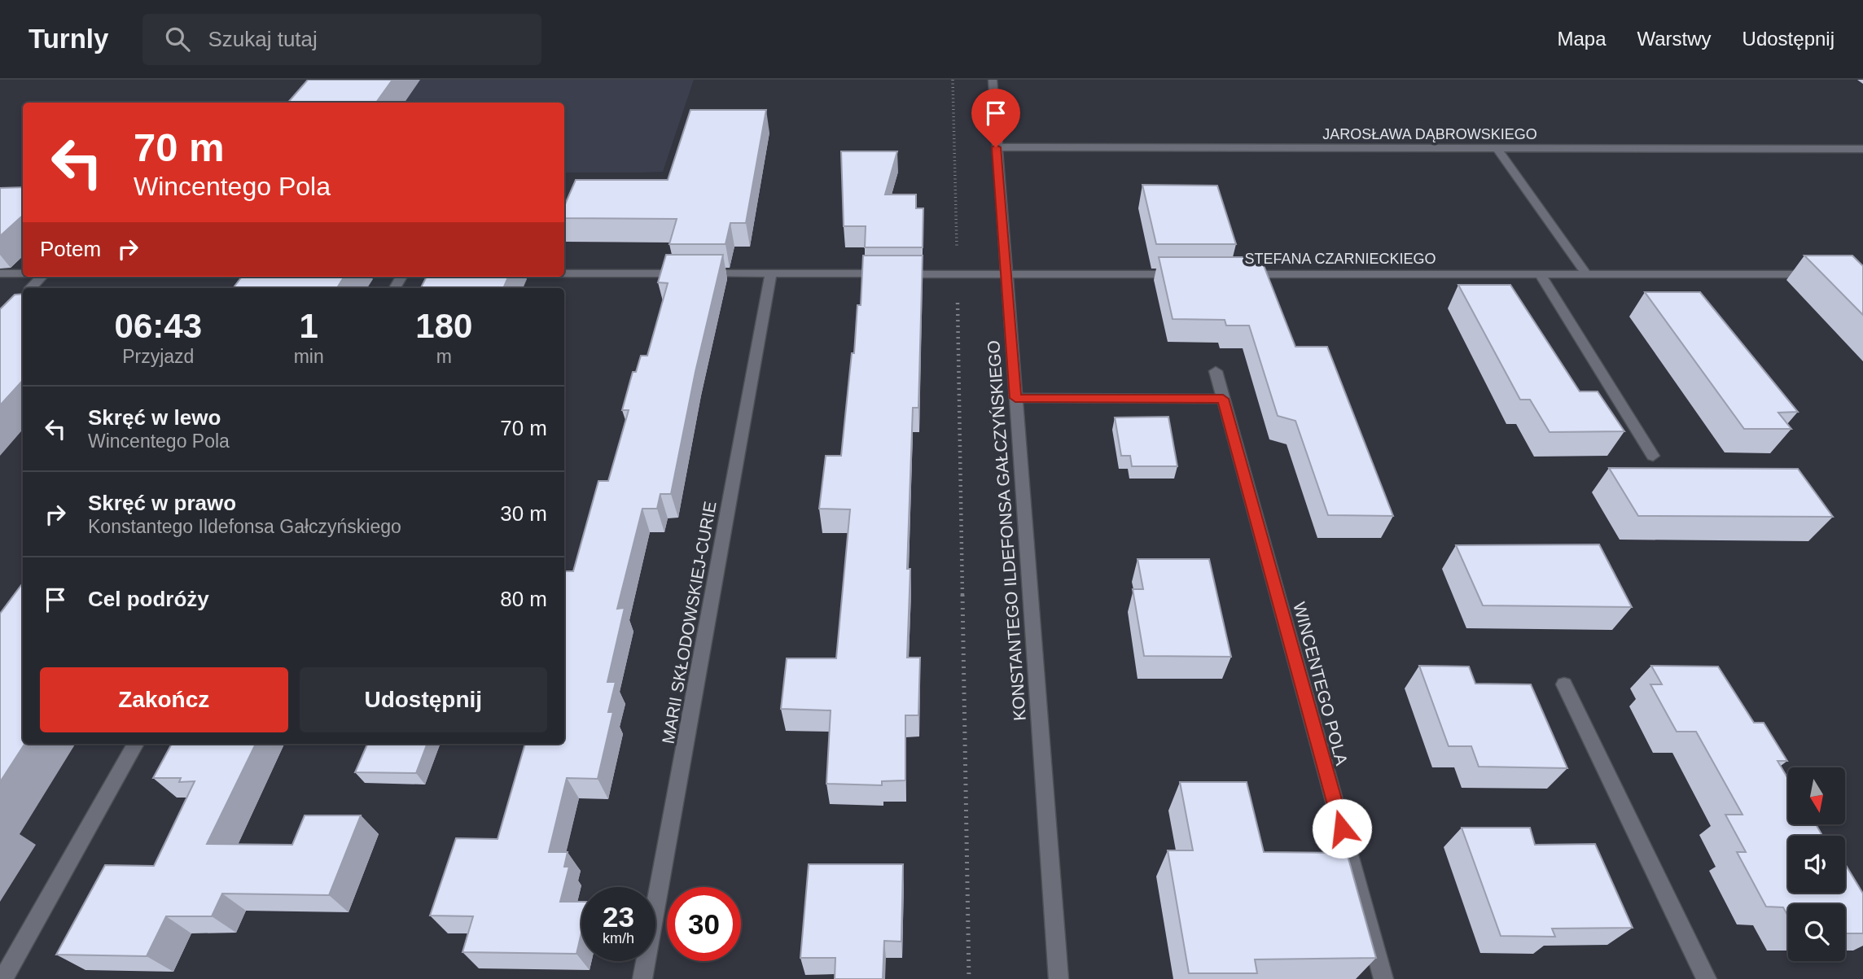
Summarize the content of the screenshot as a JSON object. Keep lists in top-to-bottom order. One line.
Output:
{"streets":{"street":["JAROSŁAWA DĄBROWSKIEGO","STEFANA CZARNIECKIEGO","KONSTANTEGO ILDEFONSA GAŁCZYŃSKIEGO","MARII SKŁODOWSKIEJ-CURIE","WINCENTEGO POLA"]},"crossings":[["JAROSŁAWA DĄBROWSKIEGO","KONSTANTEGO ILDEFONSA GAŁCZYŃSKIEGO"]],"north":"bottom","page":{"header":"Turnly","search":"Szukaj tutaj","nav":["Mapa","Warstwy","Udostępnij"],"turn":["70 m","Wincentego Pola"],"then":"Potem","eta":["06:43","Przyjazd","1","min","180","m"],"list":[{"name":"Skręć w lewo","note":"Wincentego Pola","value":"70 m"},{"name":"Skręć w prawo","note":"Konstantego Ildefonsa Gałczyńskiego","value":"30 m"},{"name":"Cel podróży","value":"80 m"}],"buttons":["Zakończ","Udostępnij"],"speed":"23 km/h","limit":"30"}}
